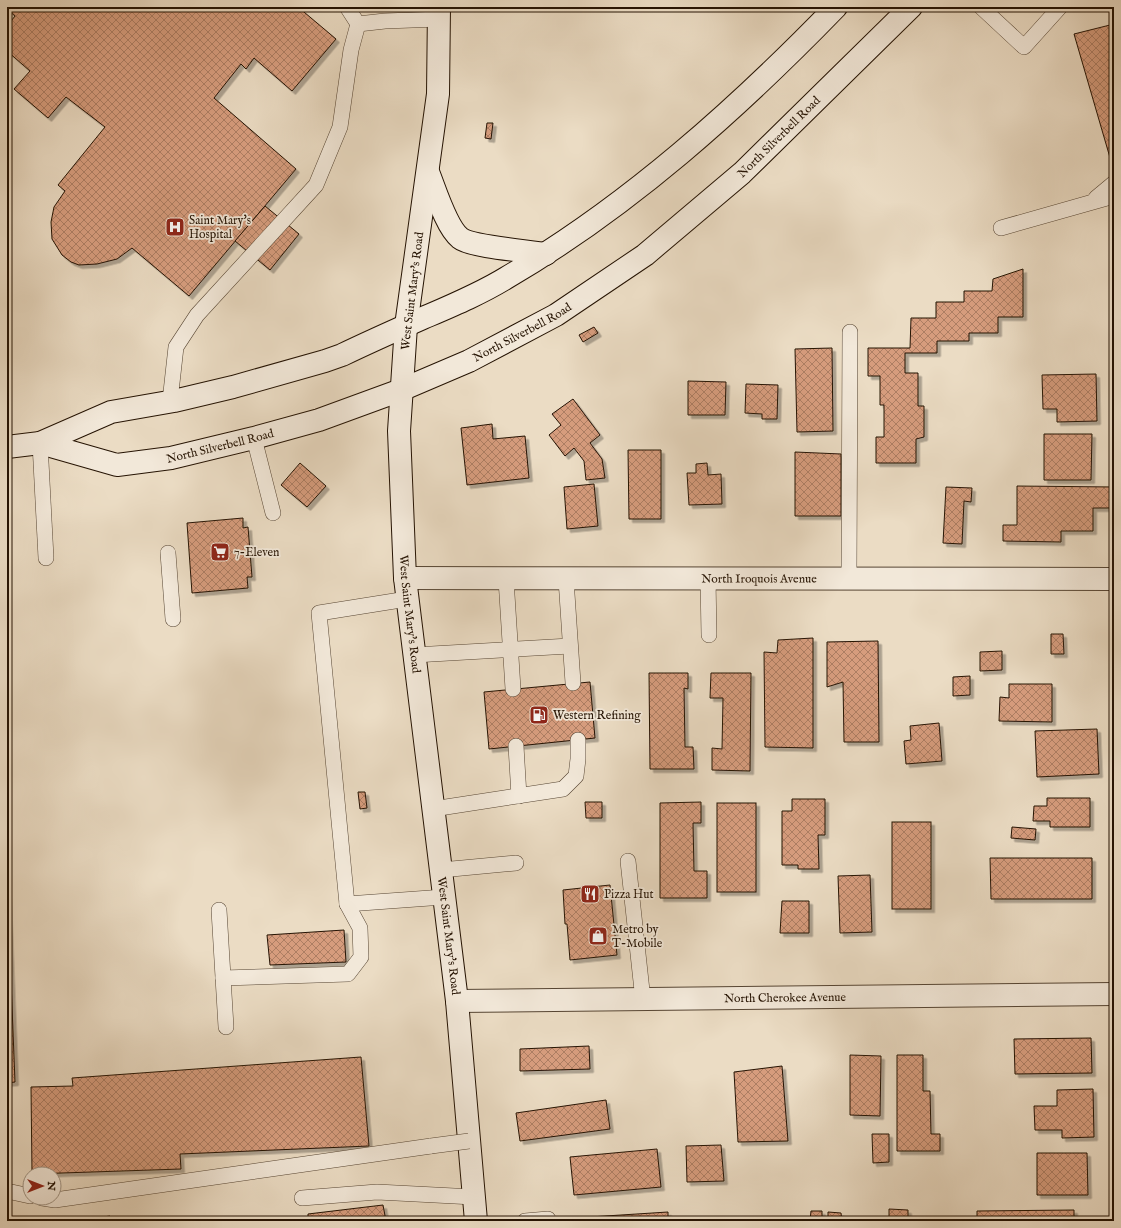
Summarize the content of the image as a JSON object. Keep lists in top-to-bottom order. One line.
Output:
{"streets":{"main road":["North Silverbell Road","West Saint Mary's Road","North Iroquois Avenue","North Cherokee Avenue"]},"crossings":[["North Silverbell Road","West Saint Mary's Road"],["West Saint Mary's Road","North Iroquois Avenue"],["West Saint Mary's Road","North Cherokee Avenue"]],"places":{"hospital":["Saint Mary's Hospital"],"supermarket":["7-Eleven"],"fuel station":["Western Refining"],"restaurant":["Pizza Hut"],"shop":["Metro by T-Mobile"]},"north":"right"}
